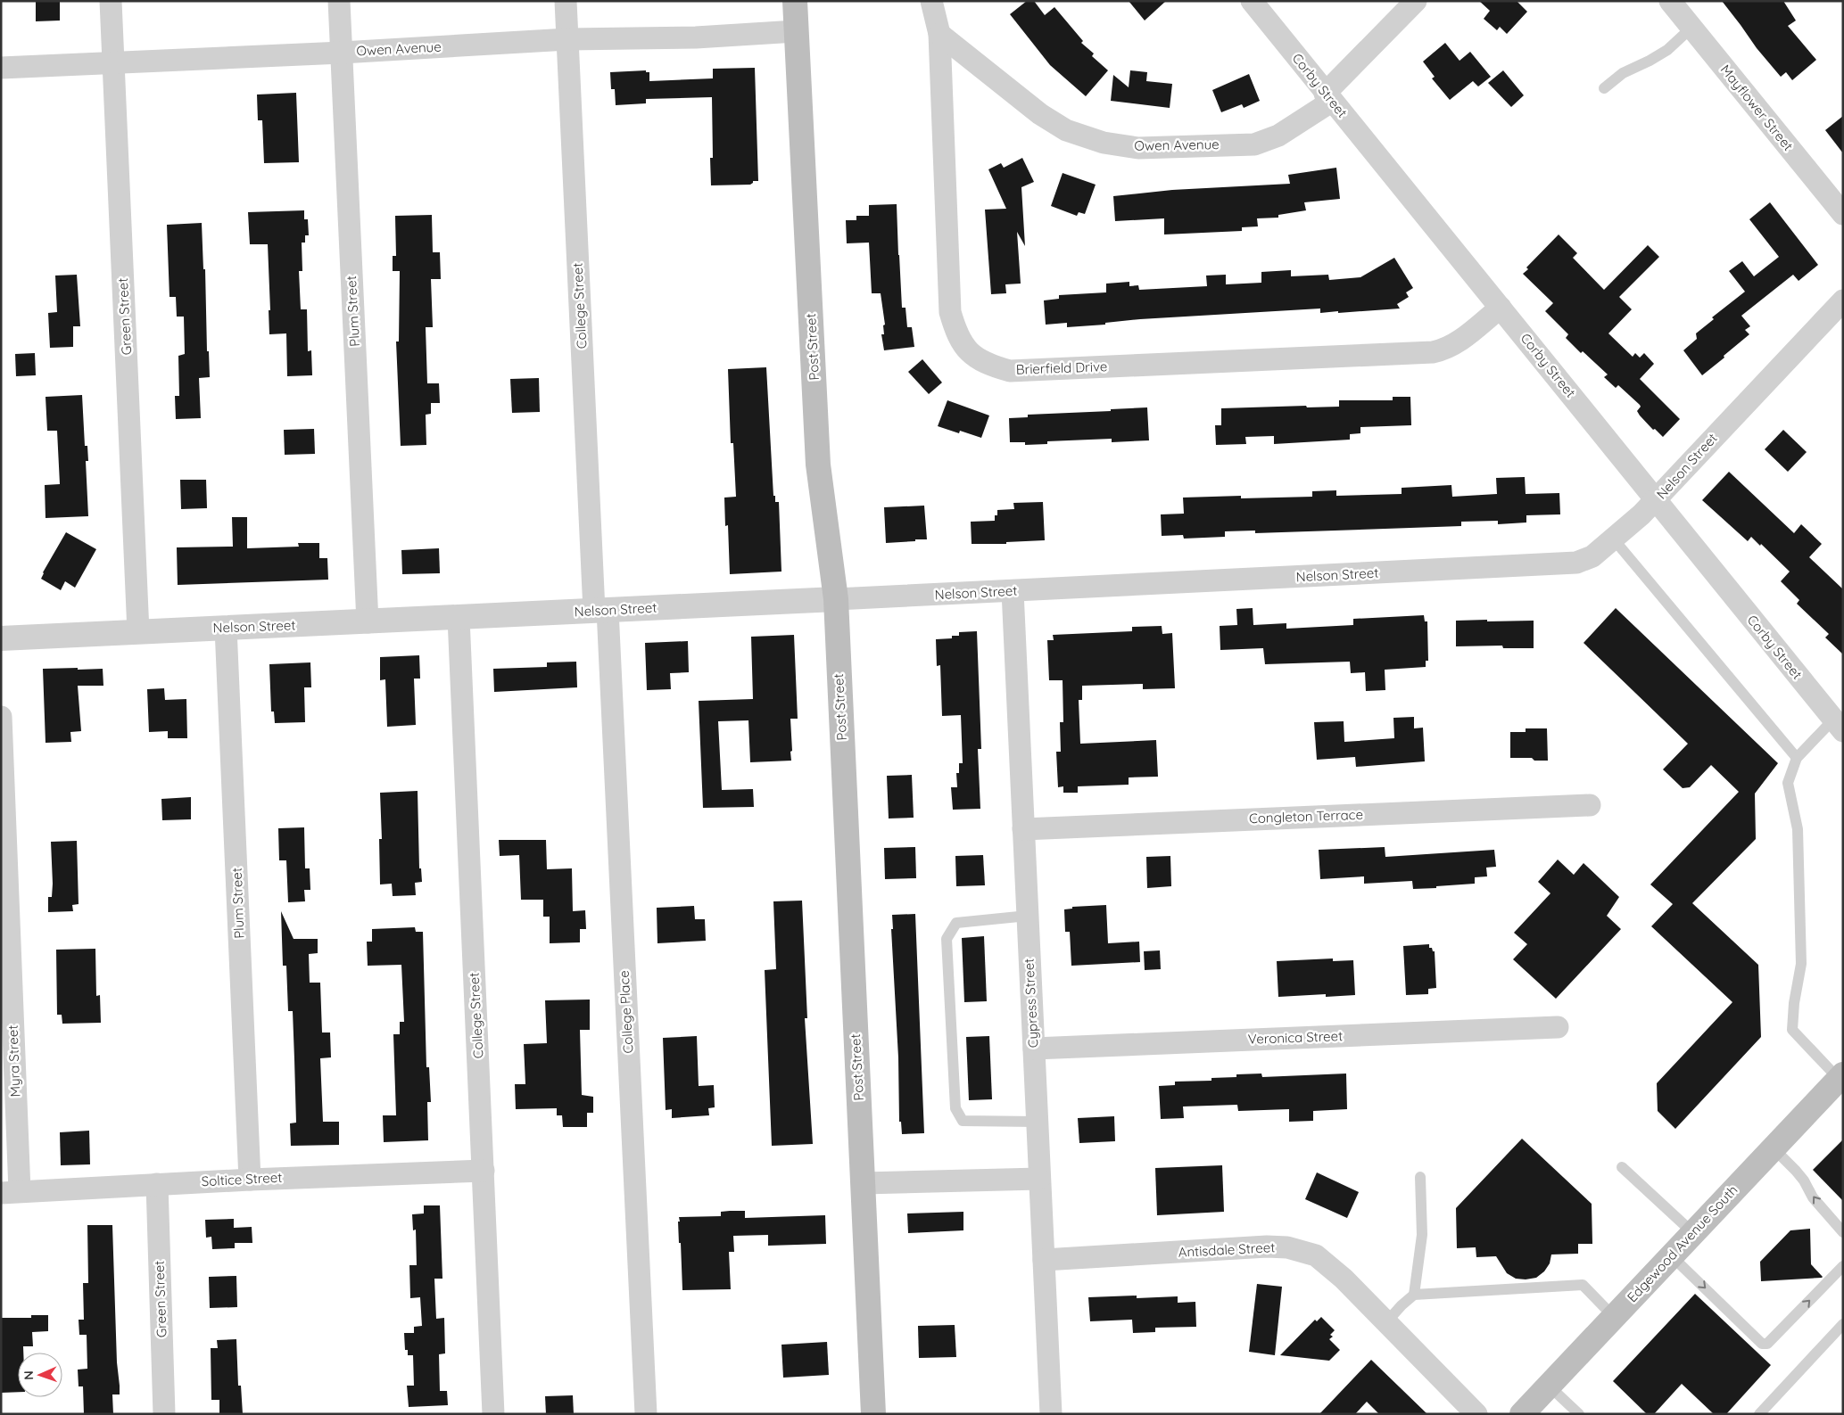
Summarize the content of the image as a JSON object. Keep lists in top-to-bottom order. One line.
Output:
{"streets":{"main road":["Post Street","Edgewood Avenue South"],"street":["Owen Avenue","Corby Street","Mayflower Street","College Street","Plum Street","Green Street","Brierfield Drive","Nelson Street","Congleton Terrace","Cypress Street","College Place","Veronica Street","Myra Street","Soltice Street","Antisdale Street"]},"crossings":[["Owen Avenue","Corby Street"],["Owen Avenue","College Street"],["Owen Avenue","Plum Street"],["Owen Avenue","Green Street"],["Owen Avenue","Post Street"],["Owen Avenue","Brierfield Drive"],["Corby Street","Brierfield Drive"],["Corby Street","Nelson Street"],["College Street","Nelson Street"],["College Street","College Place"],["College Street","Soltice Street"],["Plum Street","Nelson Street"],["Plum Street","Soltice Street"],["Green Street","Nelson Street"],["Green Street","Soltice Street"],["Post Street","Nelson Street"],["Nelson Street","Cypress Street"],["Nelson Street","College Place"],["Congleton Terrace","Cypress Street"],["Cypress Street","Veronica Street"],["Cypress Street","Antisdale Street"],["Myra Street","Soltice Street"]],"north":"left"}
